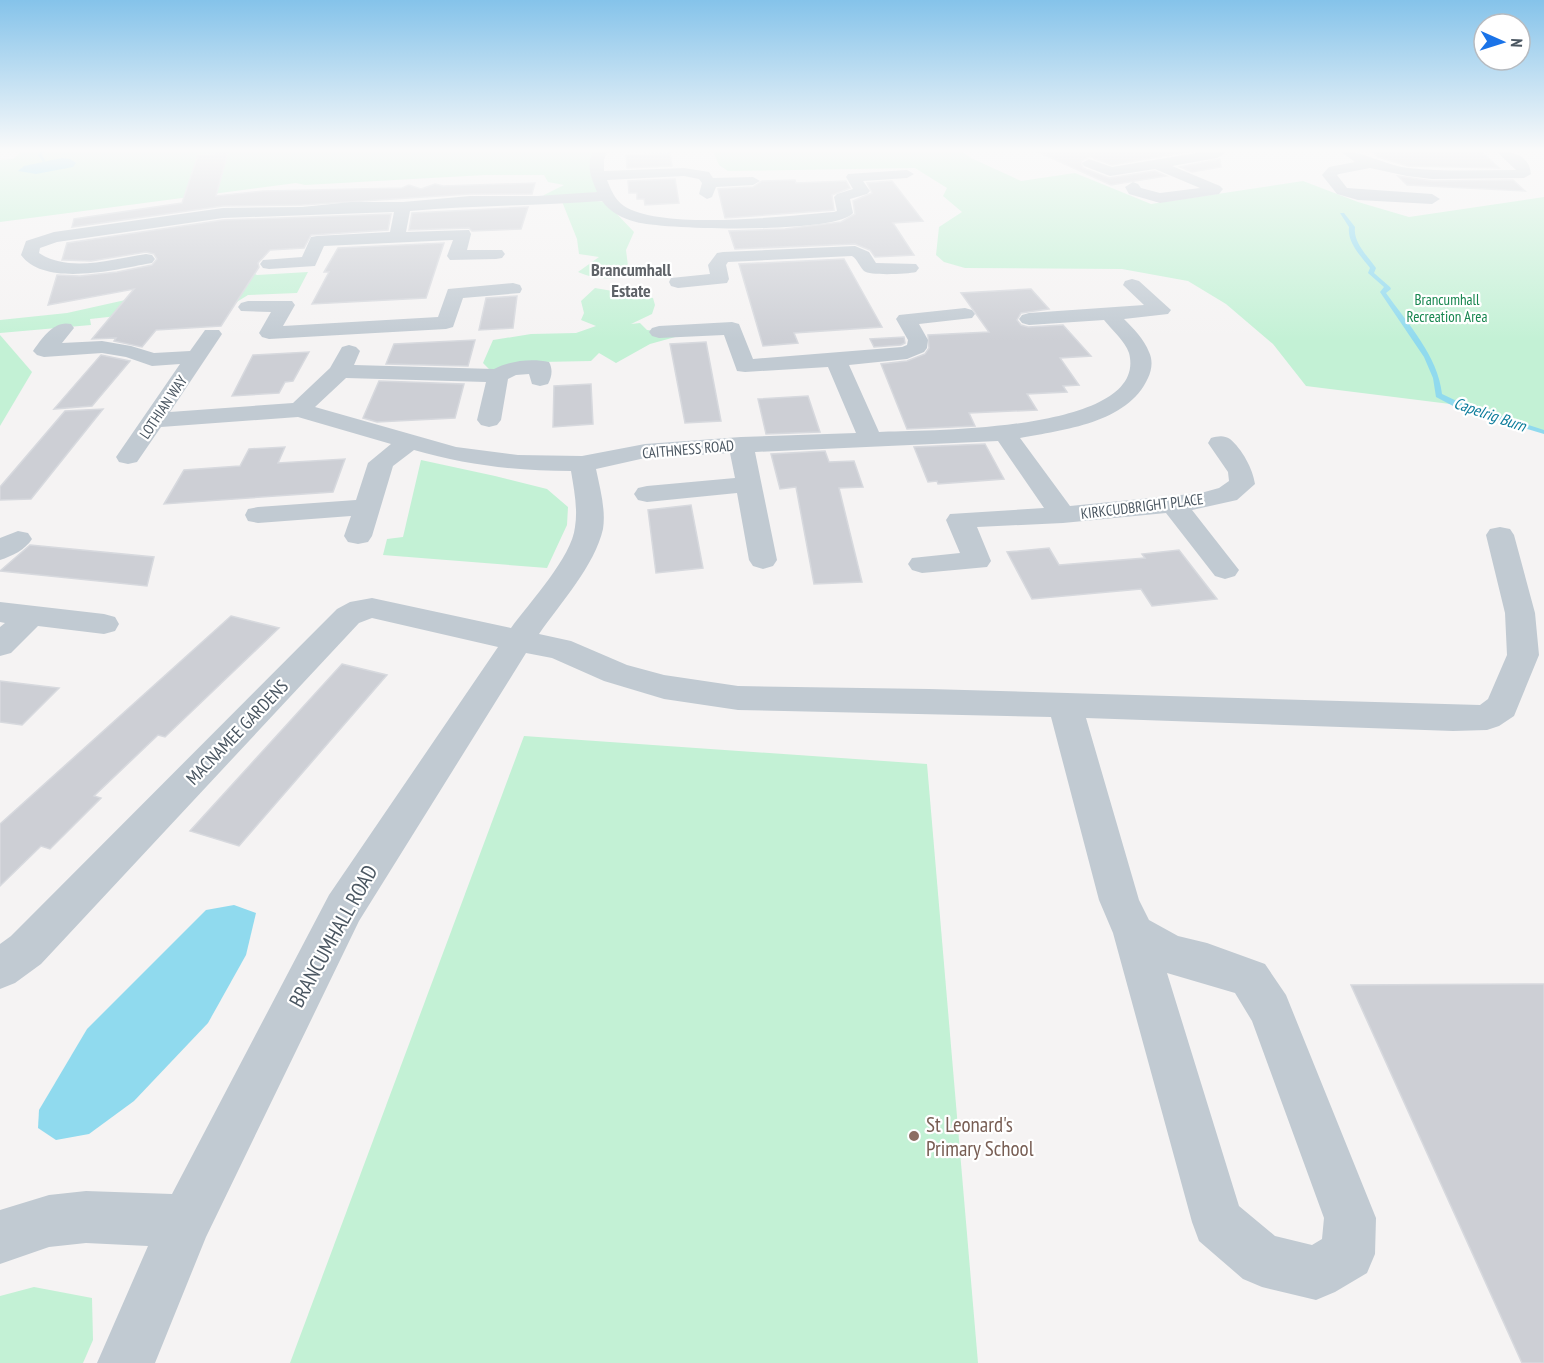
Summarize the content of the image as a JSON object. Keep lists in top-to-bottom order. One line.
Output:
{"streets":{"street":["LOTHIAN WAY","CAITHNESS ROAD","KIRKCUDBRIGHT PLACE","MACNAMEE GARDENS","BRANCUMHALL ROAD"]},"crossings":[["LOTHIAN WAY","CAITHNESS ROAD"],["CAITHNESS ROAD","KIRKCUDBRIGHT PLACE"],["CAITHNESS ROAD","BRANCUMHALL ROAD"],["MACNAMEE GARDENS","BRANCUMHALL ROAD"]],"districts":["Brancumhall Estate"],"water":["Capelrig Burn"],"parks":["Brancumhall Recreation Area"],"places":["St Leonard's Primary School"],"north":"right"}
